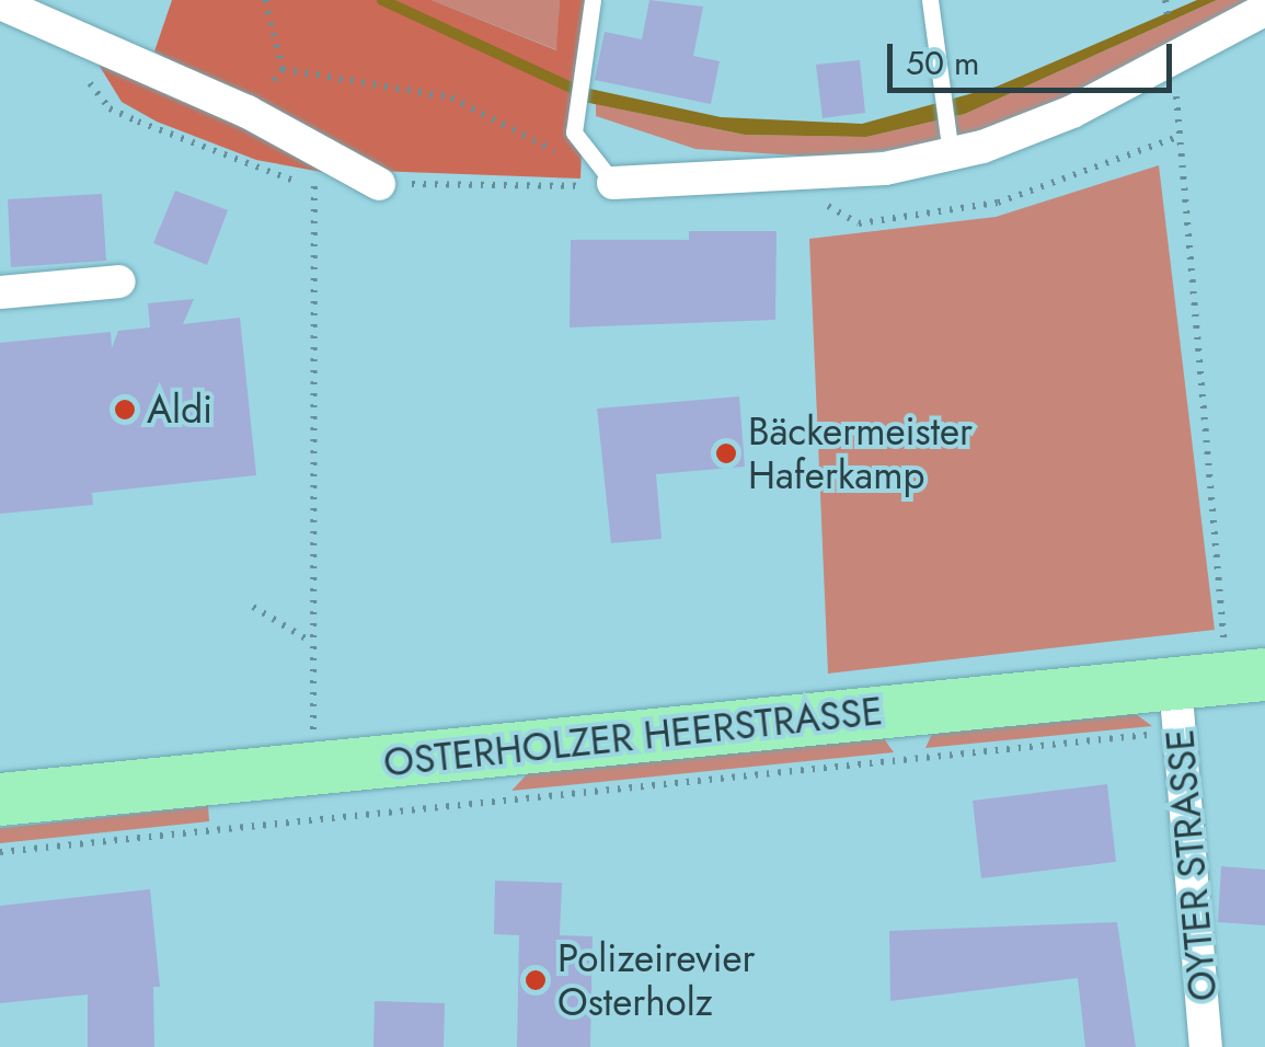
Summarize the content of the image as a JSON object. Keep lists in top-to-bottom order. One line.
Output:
{"streets":{"main road":["OSTERHOLZER HEERSTRASSE"],"street":["OYTER STRASSE"]},"crossings":[["OSTERHOLZER HEERSTRASSE","OYTER STRASSE"]],"places":["Aldi","Bäckermeister Haferkamp","Polizeirevier Osterholz"],"scale_bar":"50 m"}
